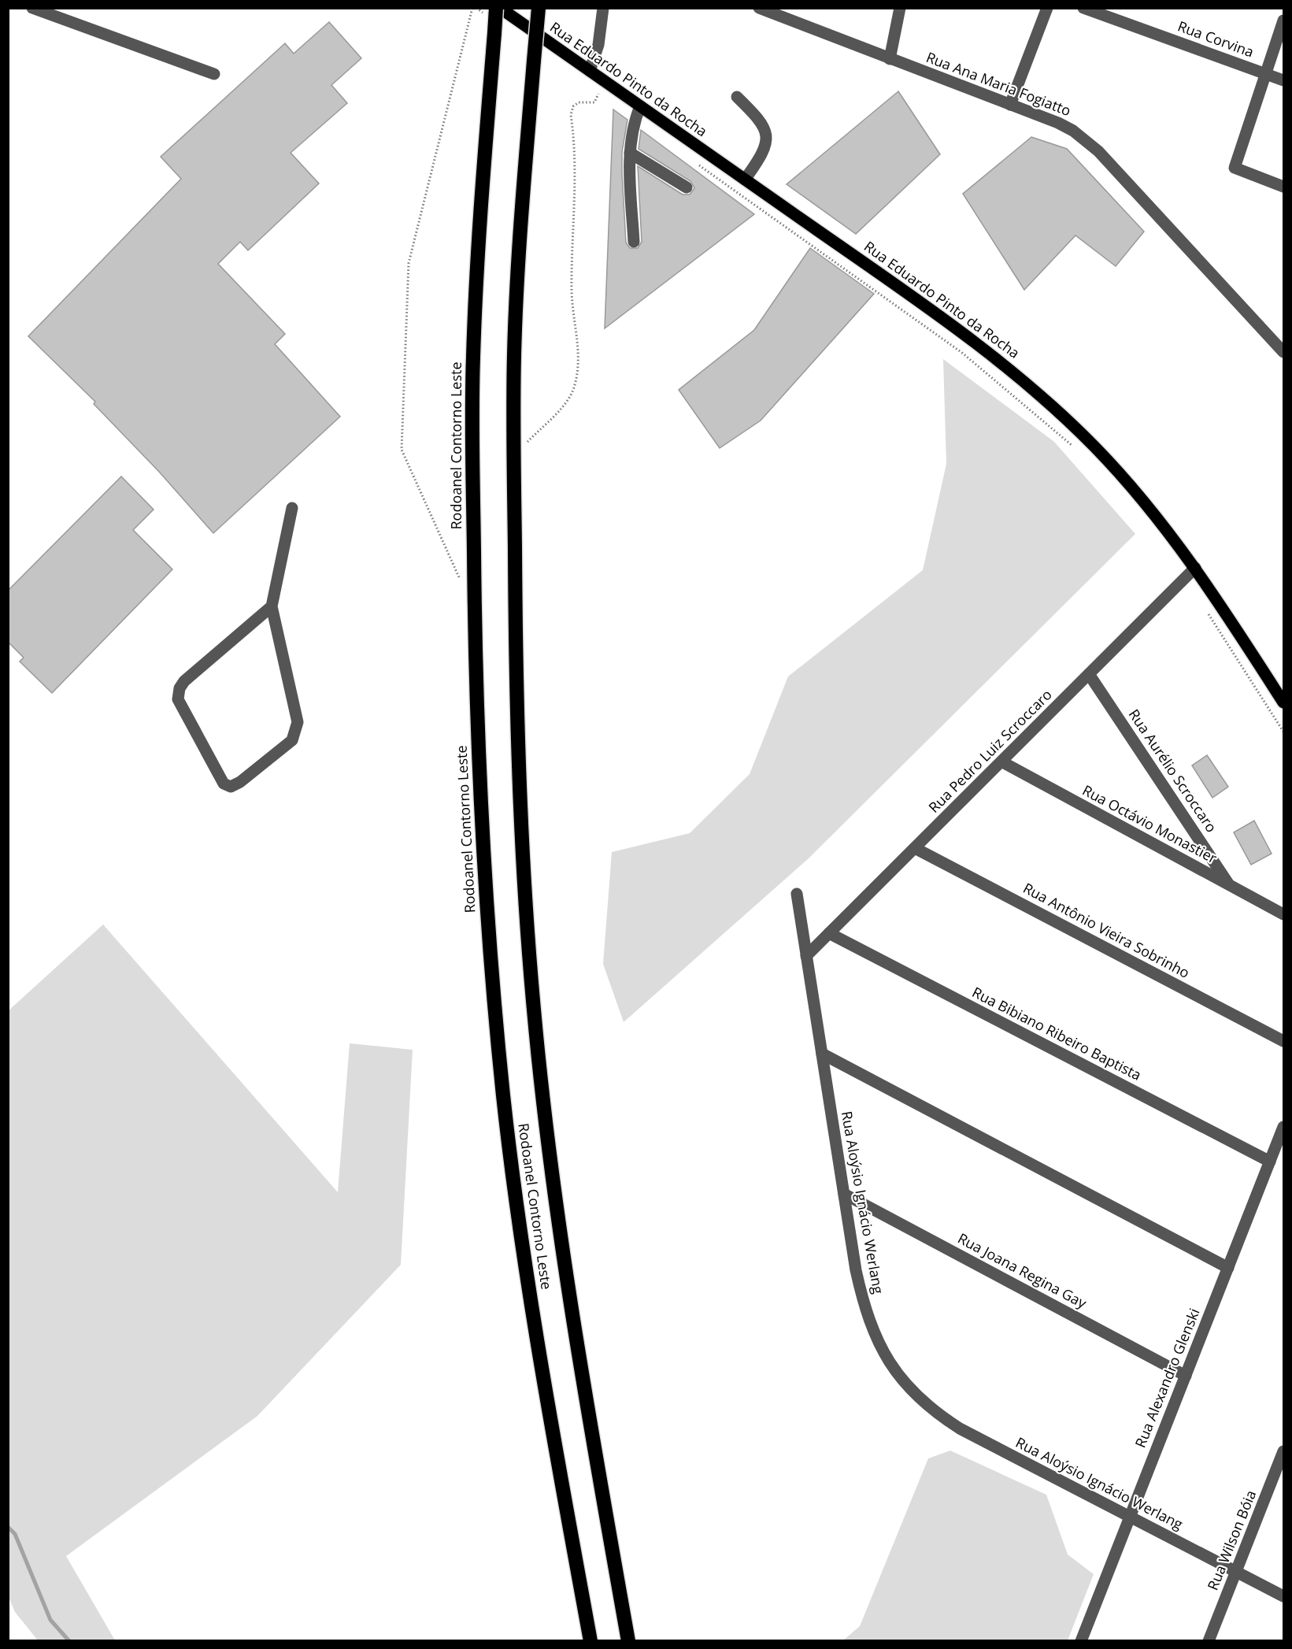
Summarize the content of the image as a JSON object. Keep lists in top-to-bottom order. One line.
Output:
{"streets":{"highway":["Rodoanel Contorno Leste"],"main road":["Rua Eduardo Pinto da Rocha"],"street":["Rua Corvina","Rua Ana Maria Fogiatto","Rua Pedro Luiz Scroccaro","Rua Aurélio Scroccaro","Rua Octávio Monastier","Rua Antônio Vieira Sobrinho","Rua Bibiano Ribeiro Baptista","Rua Aloýsio Ignácio Werlang","Rua Joana Regina Gay","Rua Alexandro Glenski","Rua Wilson Bóia"]},"crossings":[["Rua Eduardo Pinto da Rocha","Rodoanel Contorno Leste"],["Rua Eduardo Pinto da Rocha","Rua Pedro Luiz Scroccaro"],["Rua Pedro Luiz Scroccaro","Rua Aurélio Scroccaro"],["Rua Pedro Luiz Scroccaro","Rua Octávio Monastier"],["Rua Pedro Luiz Scroccaro","Rua Antônio Vieira Sobrinho"],["Rua Pedro Luiz Scroccaro","Rua Bibiano Ribeiro Baptista"],["Rua Pedro Luiz Scroccaro","Rua Aloýsio Ignácio Werlang"],["Rua Aurélio Scroccaro","Rua Octávio Monastier"],["Rua Bibiano Ribeiro Baptista","Rua Alexandro Glenski"],["Rua Aloýsio Ignácio Werlang","Rua Joana Regina Gay"],["Rua Aloýsio Ignácio Werlang","Rua Alexandro Glenski"],["Rua Aloýsio Ignácio Werlang","Rua Wilson Bóia"],["Rua Joana Regina Gay","Rua Alexandro Glenski"]]}
